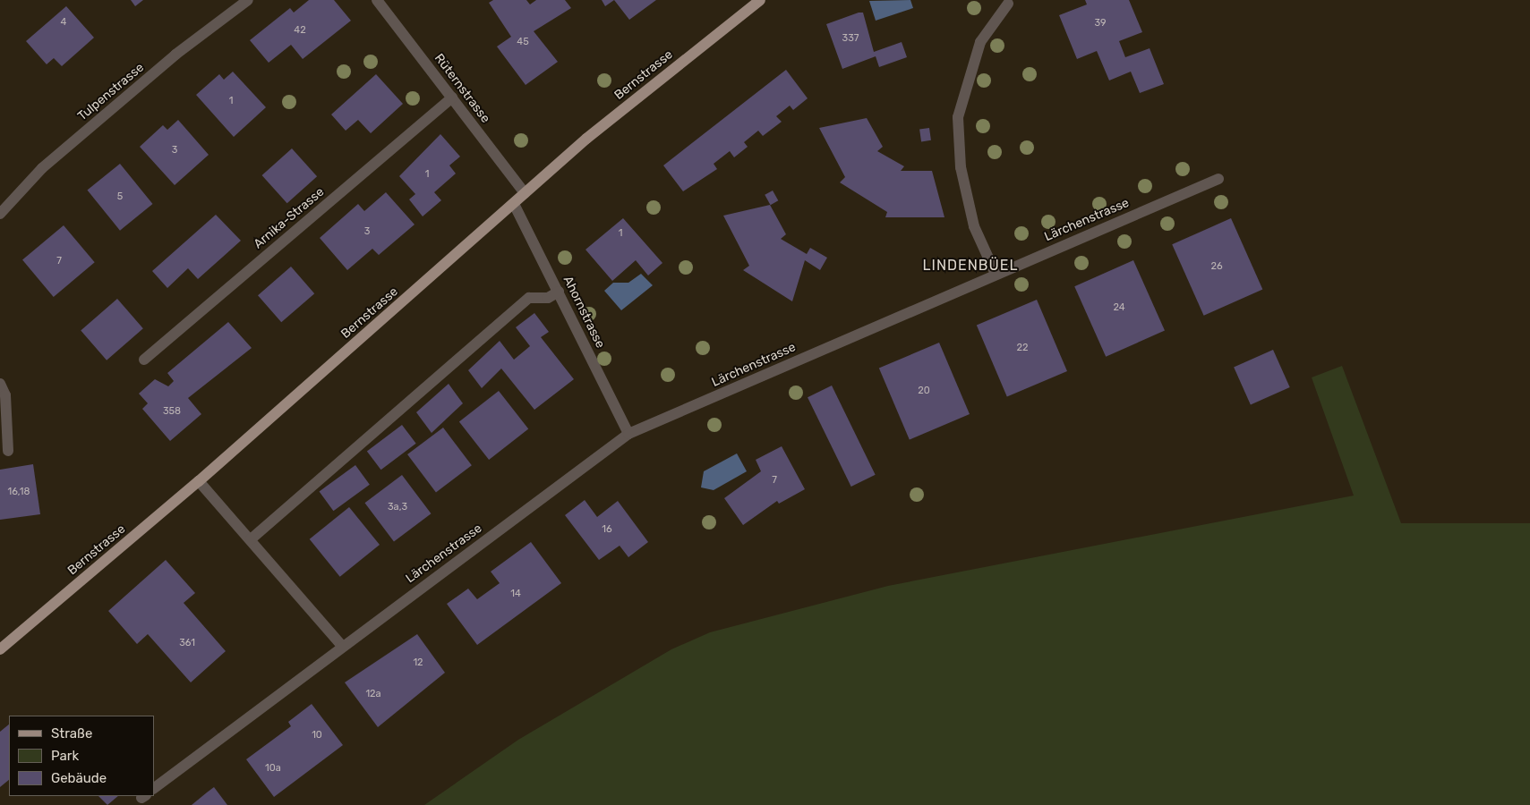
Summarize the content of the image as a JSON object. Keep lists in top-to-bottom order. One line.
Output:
{"streets":{"main road":["Bernstrasse"],"street":["Rüternstrasse","Tulpenstrasse","Arnika-Strasse","Lärchenstrasse","Ahornstrasse"]},"crossings":[["Bernstrasse","Rüternstrasse"],["Bernstrasse","Ahornstrasse"],["Rüternstrasse","Arnika-Strasse"],["Lärchenstrasse","Ahornstrasse"]],"districts":["LINDENBÜEL"],"house_numbers":["4","39","42","337","45","1","3","1","5","3","1","7","26","24","22","20","358","7","16,18","3a,3","16","14","361","12","12a","10","10a"],"legend":["Straße","Park","Gebäude"]}
